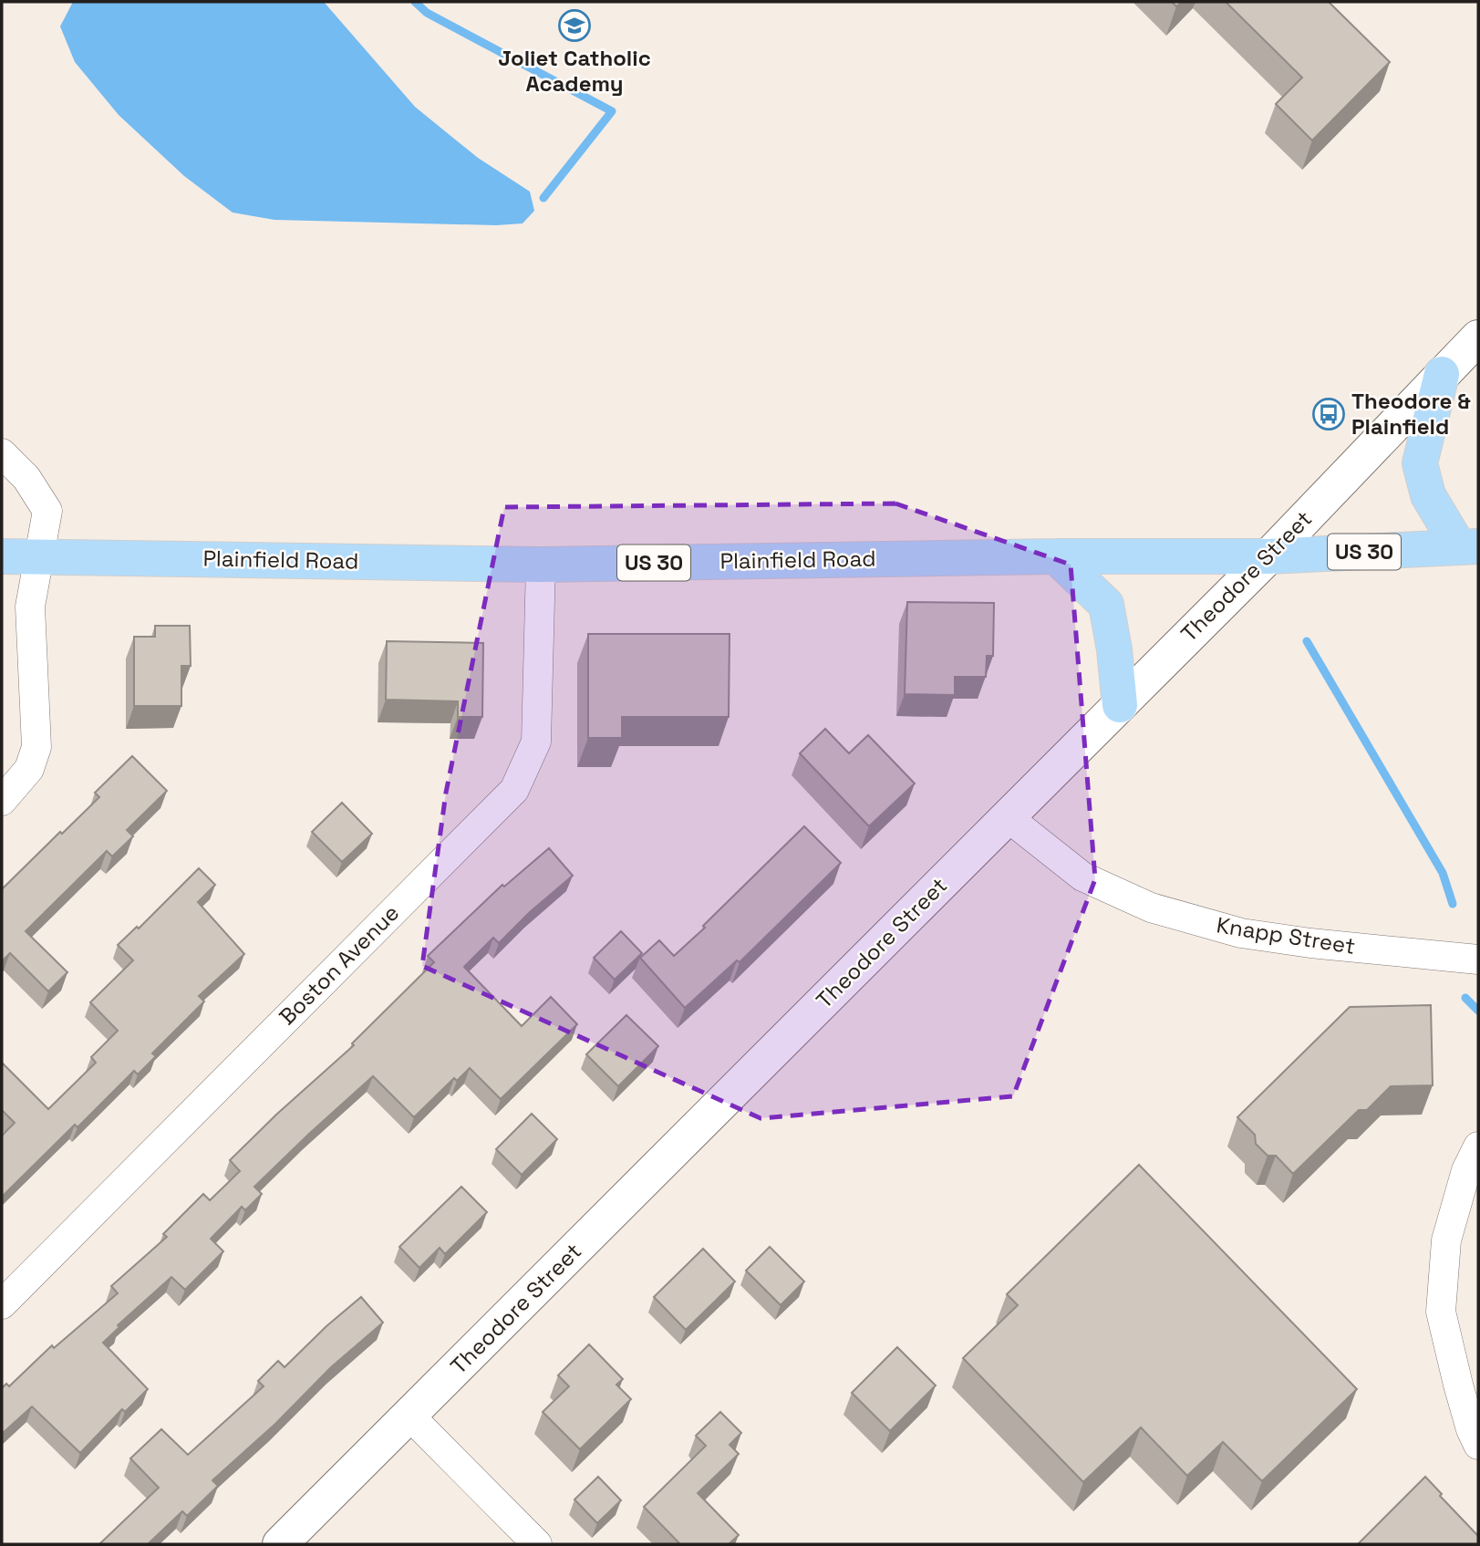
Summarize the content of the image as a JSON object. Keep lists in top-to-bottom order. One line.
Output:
{"streets":{"main road":["US 30","Plainfield Road","Theodore Street"],"street":["Knapp Street","Boston Avenue"]},"crossings":[["Plainfield Road","Theodore Street"],["Plainfield Road","Boston Avenue"],["Theodore Street","Knapp Street"]],"places":{"school or university":["Joliet Catholic Academy"],"bus stop":["Theodore & Plainfield"]}}
